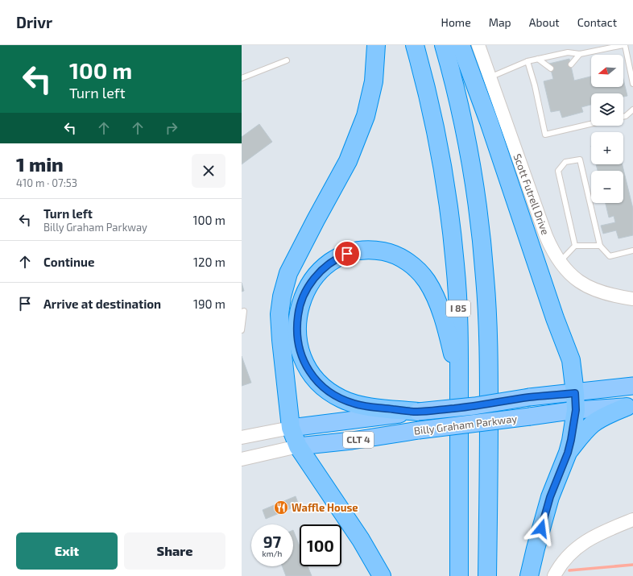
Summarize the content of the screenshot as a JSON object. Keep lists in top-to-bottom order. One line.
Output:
{"streets":{"highway":["I 85","Billy Graham Parkway","CLT 4"],"street":["Scott Futrell Drive"]},"places":{"restaurant":["Waffle House"]},"north":"left","page":{"header":"Drivr","nav":["Home","Map","About","Contact"],"turn":["100 m","Turn left"],"map_buttons":["+","−"],"heading":["1 min","410 m · 07:53"],"list":[{"name":"Turn left","note":"Billy Graham Parkway","value":"100 m"},{"name":"Continue","value":"120 m"},{"name":"Arrive at destination","value":"190 m"}],"speed":"97 km/h","limit":"100","buttons":["Exit","Share"]}}
